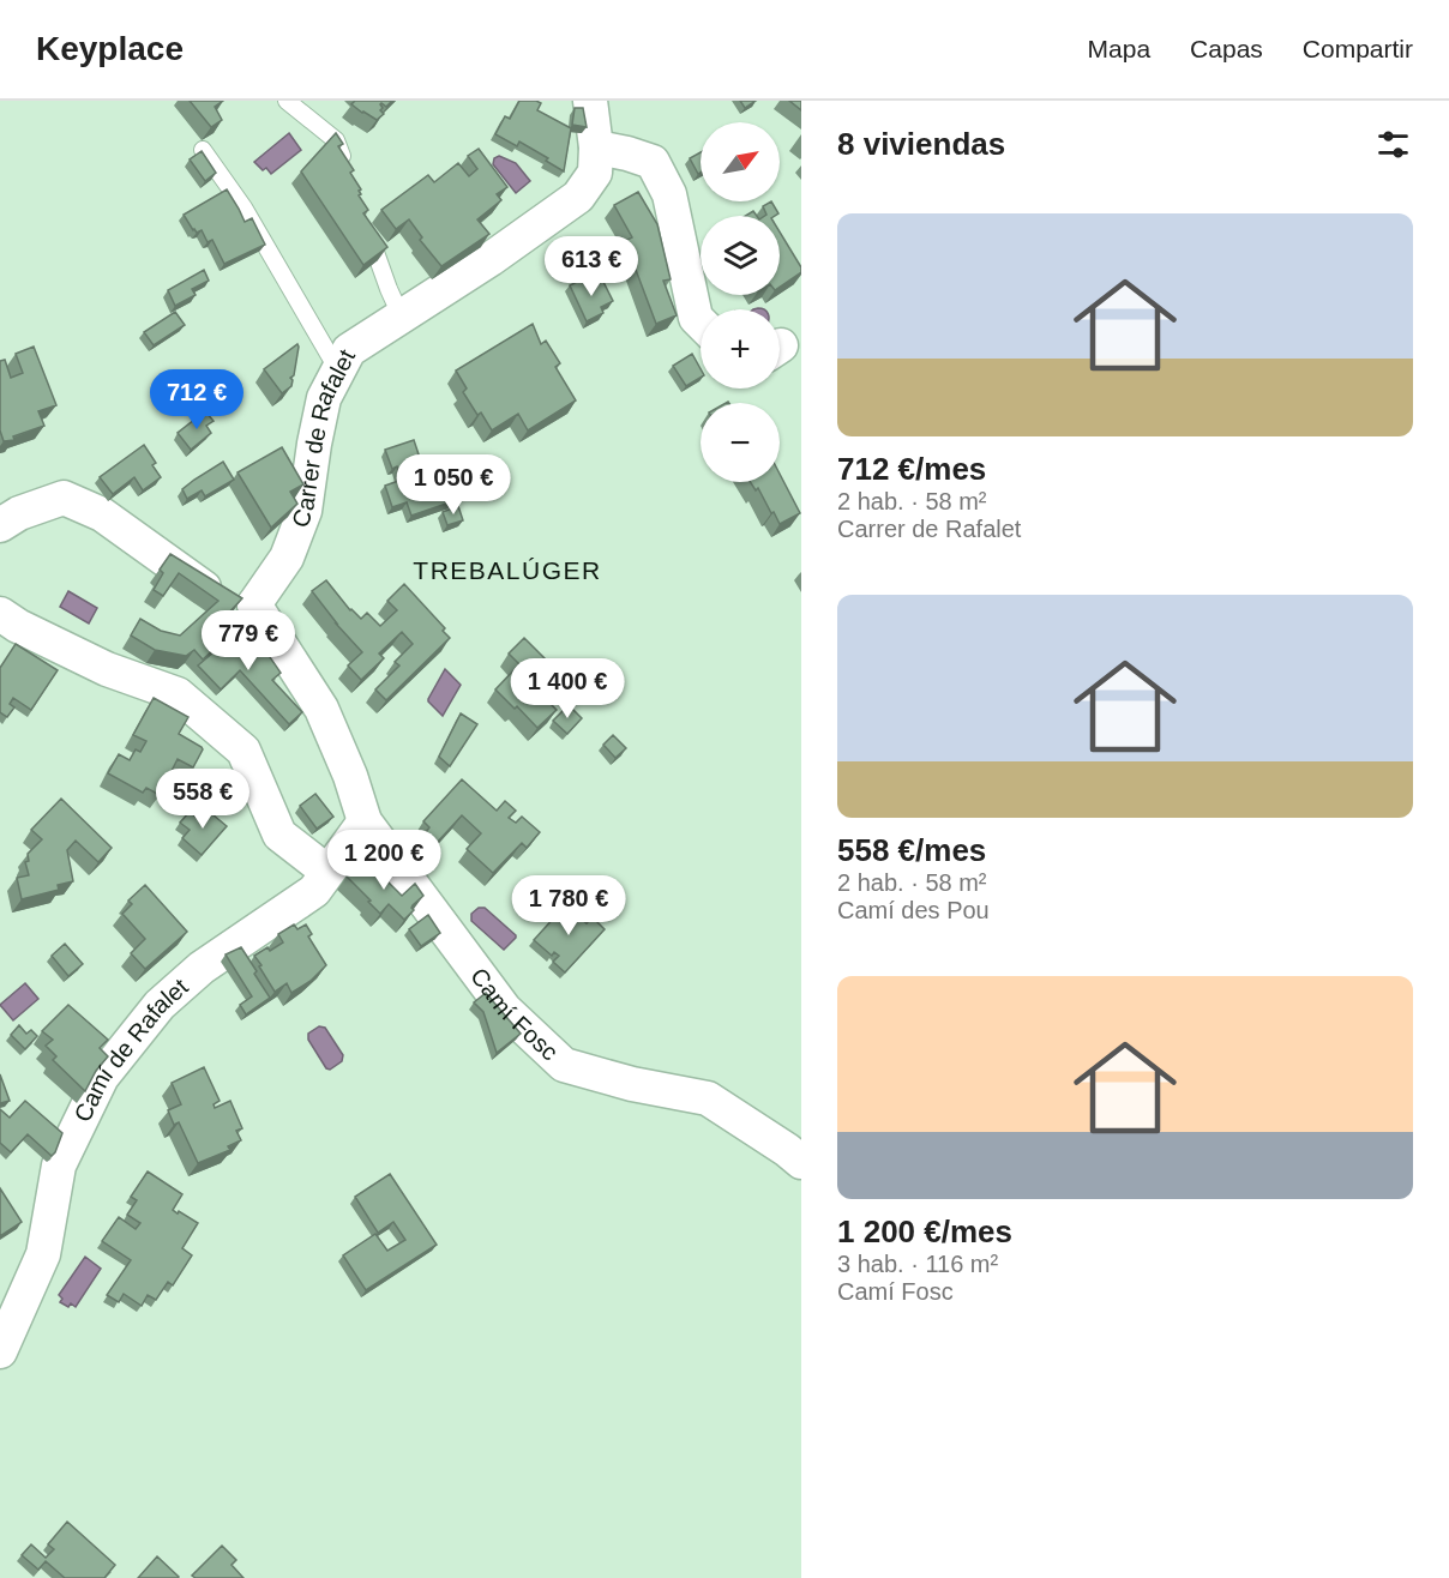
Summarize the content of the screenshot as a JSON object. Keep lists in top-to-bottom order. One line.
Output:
{"streets":{"street":["Carrer de Rafalet","Camí Fosc","Camí de Rafalet"]},"crossings":[["Camí Fosc","Camí de Rafalet"]],"districts":["TREBALÚGER"],"north":"top right","page":{"header":"Keyplace","nav":["Mapa","Capas","Compartir"],"heading":"8 viviendas","map_buttons":["+","−"],"list":[{"name":"712 €/mes","note":"2 hab. · 58 m² · Carrer de Rafalet"},{"name":"558 €/mes","note":"2 hab. · 58 m² · Camí des Pou"},{"name":"1 200 €/mes","note":"3 hab. · 116 m² · Camí Fosc"}],"price":["613 €","712 €","1 050 €","779 €","1 400 €","558 €","1 200 €","1 780 €"]}}
